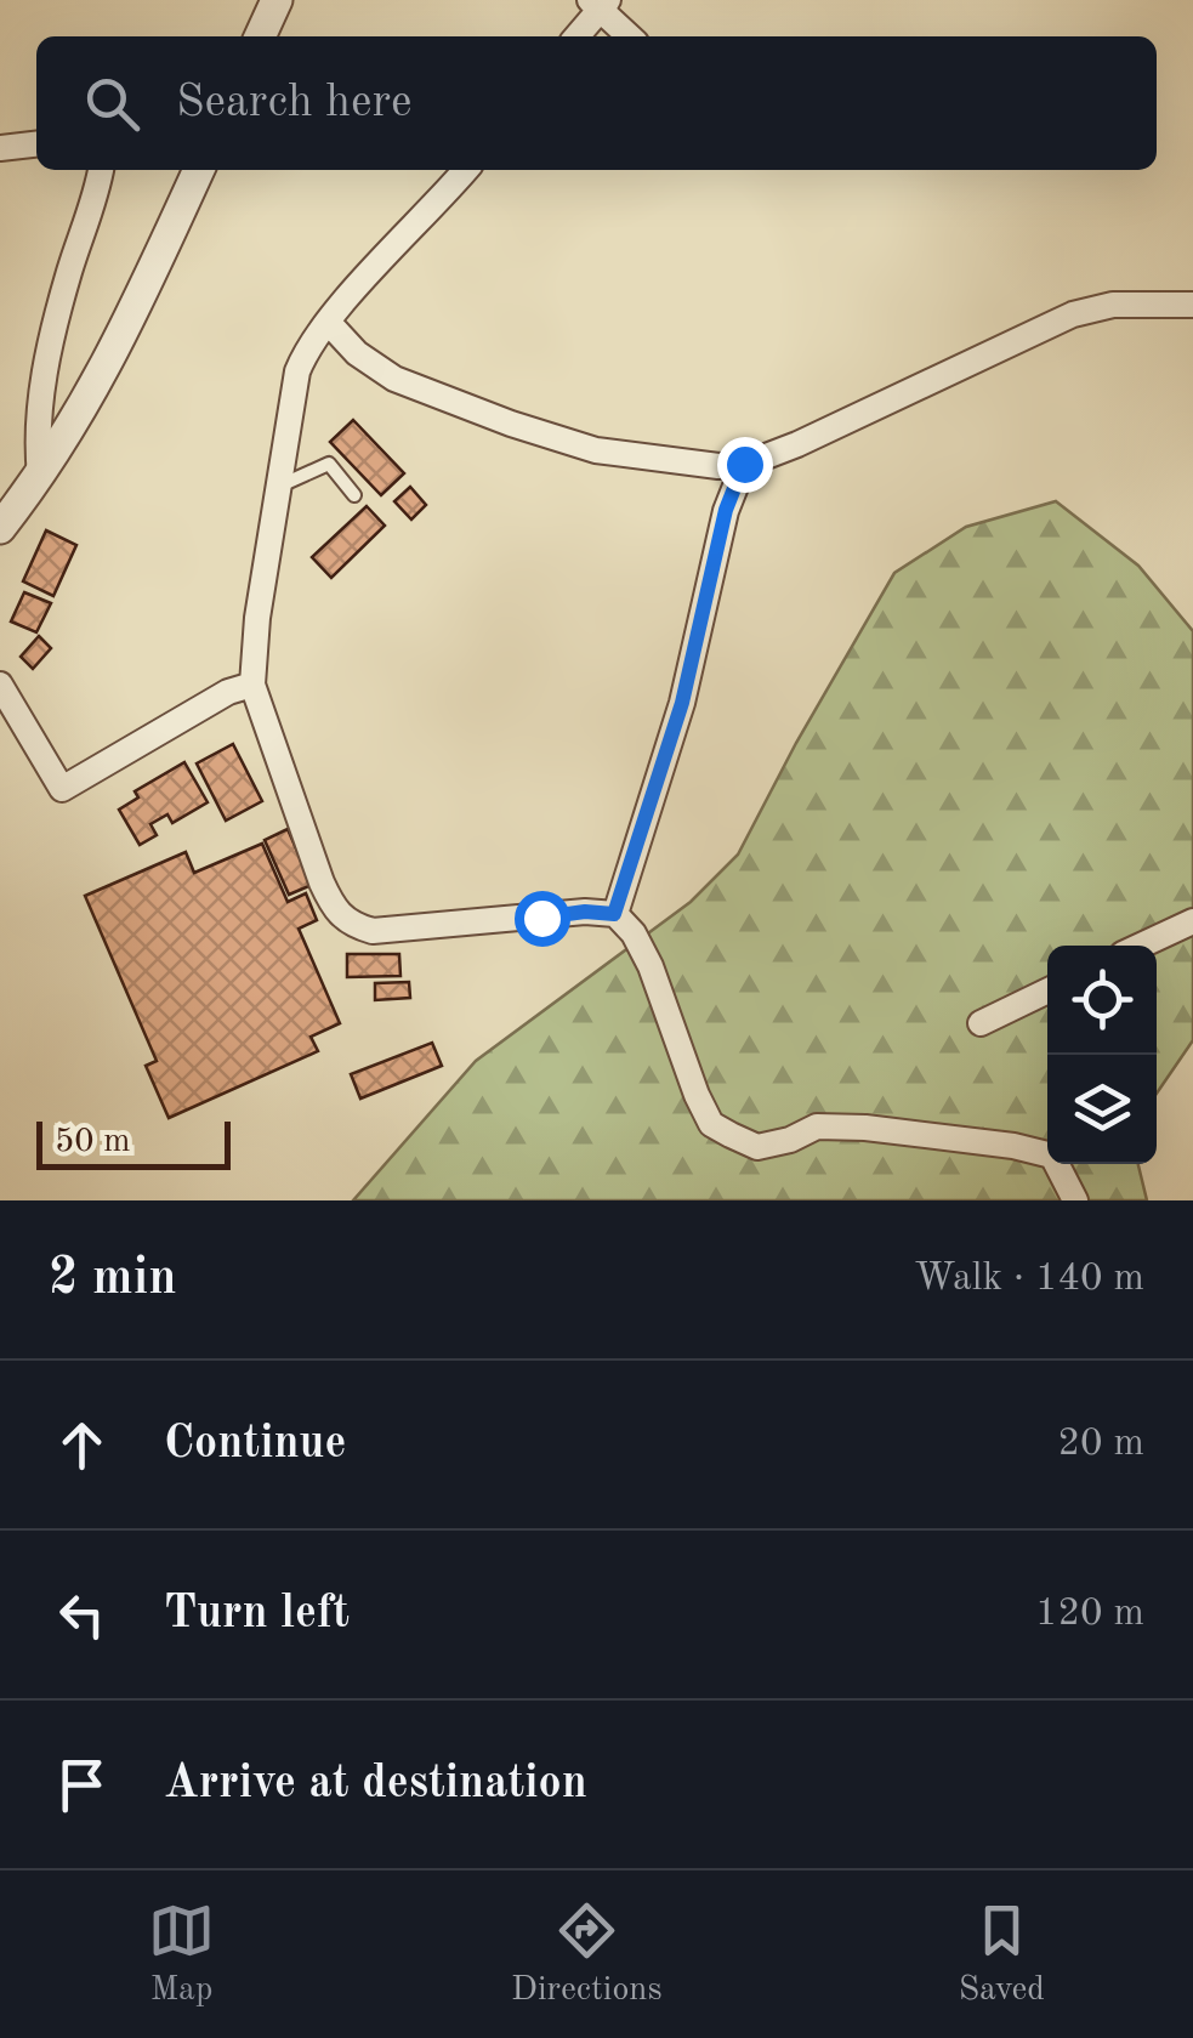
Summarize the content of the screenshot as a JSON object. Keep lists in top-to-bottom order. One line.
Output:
{"scale_bar":"50 m","page":{"search":"Search here","scale":"50 m","heading":["2 min","Walk · 140 m"],"list":[["Continue","20 m"],["Turn left","120 m"],"Arrive at destination"],"nav":["Map","Directions","Saved"]}}
